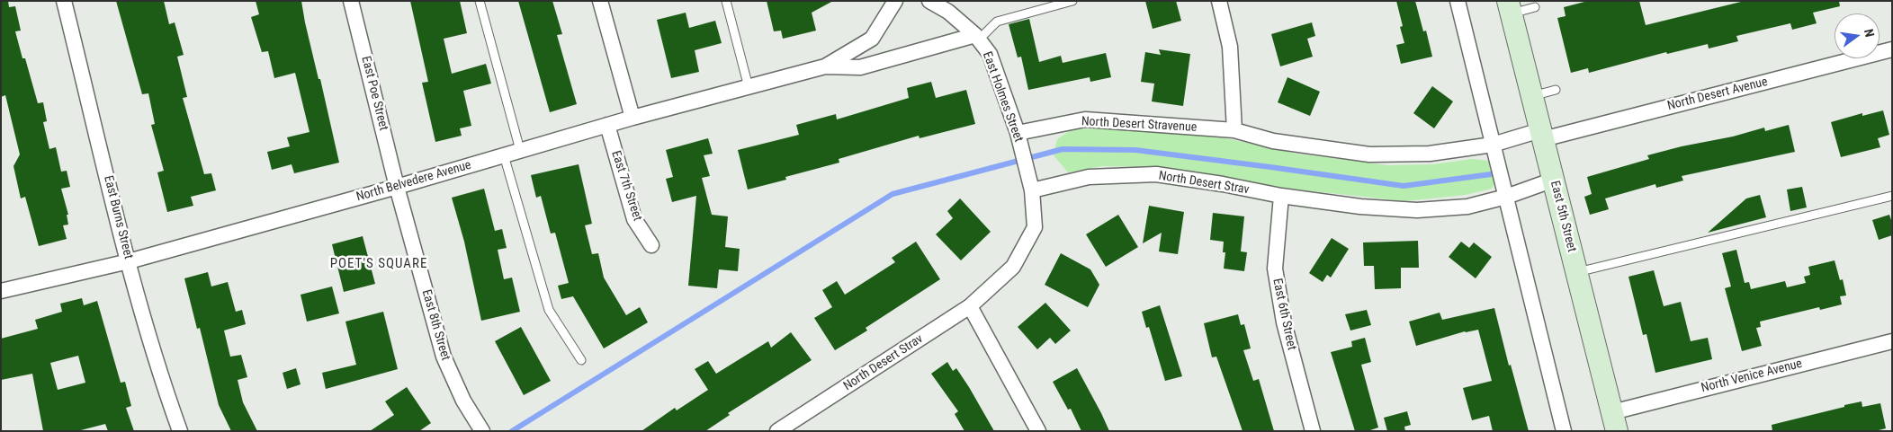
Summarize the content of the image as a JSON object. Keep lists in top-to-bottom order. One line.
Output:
{"streets":{"street":["East Poe Street","North Desert Avenue","East Holmes Street","North Desert Stravenue","North Belvedere Avenue","North Desert Strav","East 7th Street","East 5th Street","East Burns Street","East 6th Street","East 8th Street","North Venice Avenue"]},"crossings":[["East Poe Street","North Belvedere Avenue"],["East Poe Street","East 8th Street"],["North Desert Avenue","East 5th Street"],["East Holmes Street","North Desert Stravenue"],["East Holmes Street","North Belvedere Avenue"],["East Holmes Street","North Desert Strav"],["North Belvedere Avenue","East 7th Street"],["North Belvedere Avenue","East Burns Street"],["North Belvedere Avenue","East 8th Street"],["North Desert Strav","East 5th Street"],["North Desert Strav","East 6th Street"],["East 5th Street","North Venice Avenue"]],"districts":["POET'S SQUARE"],"north":"right"}
